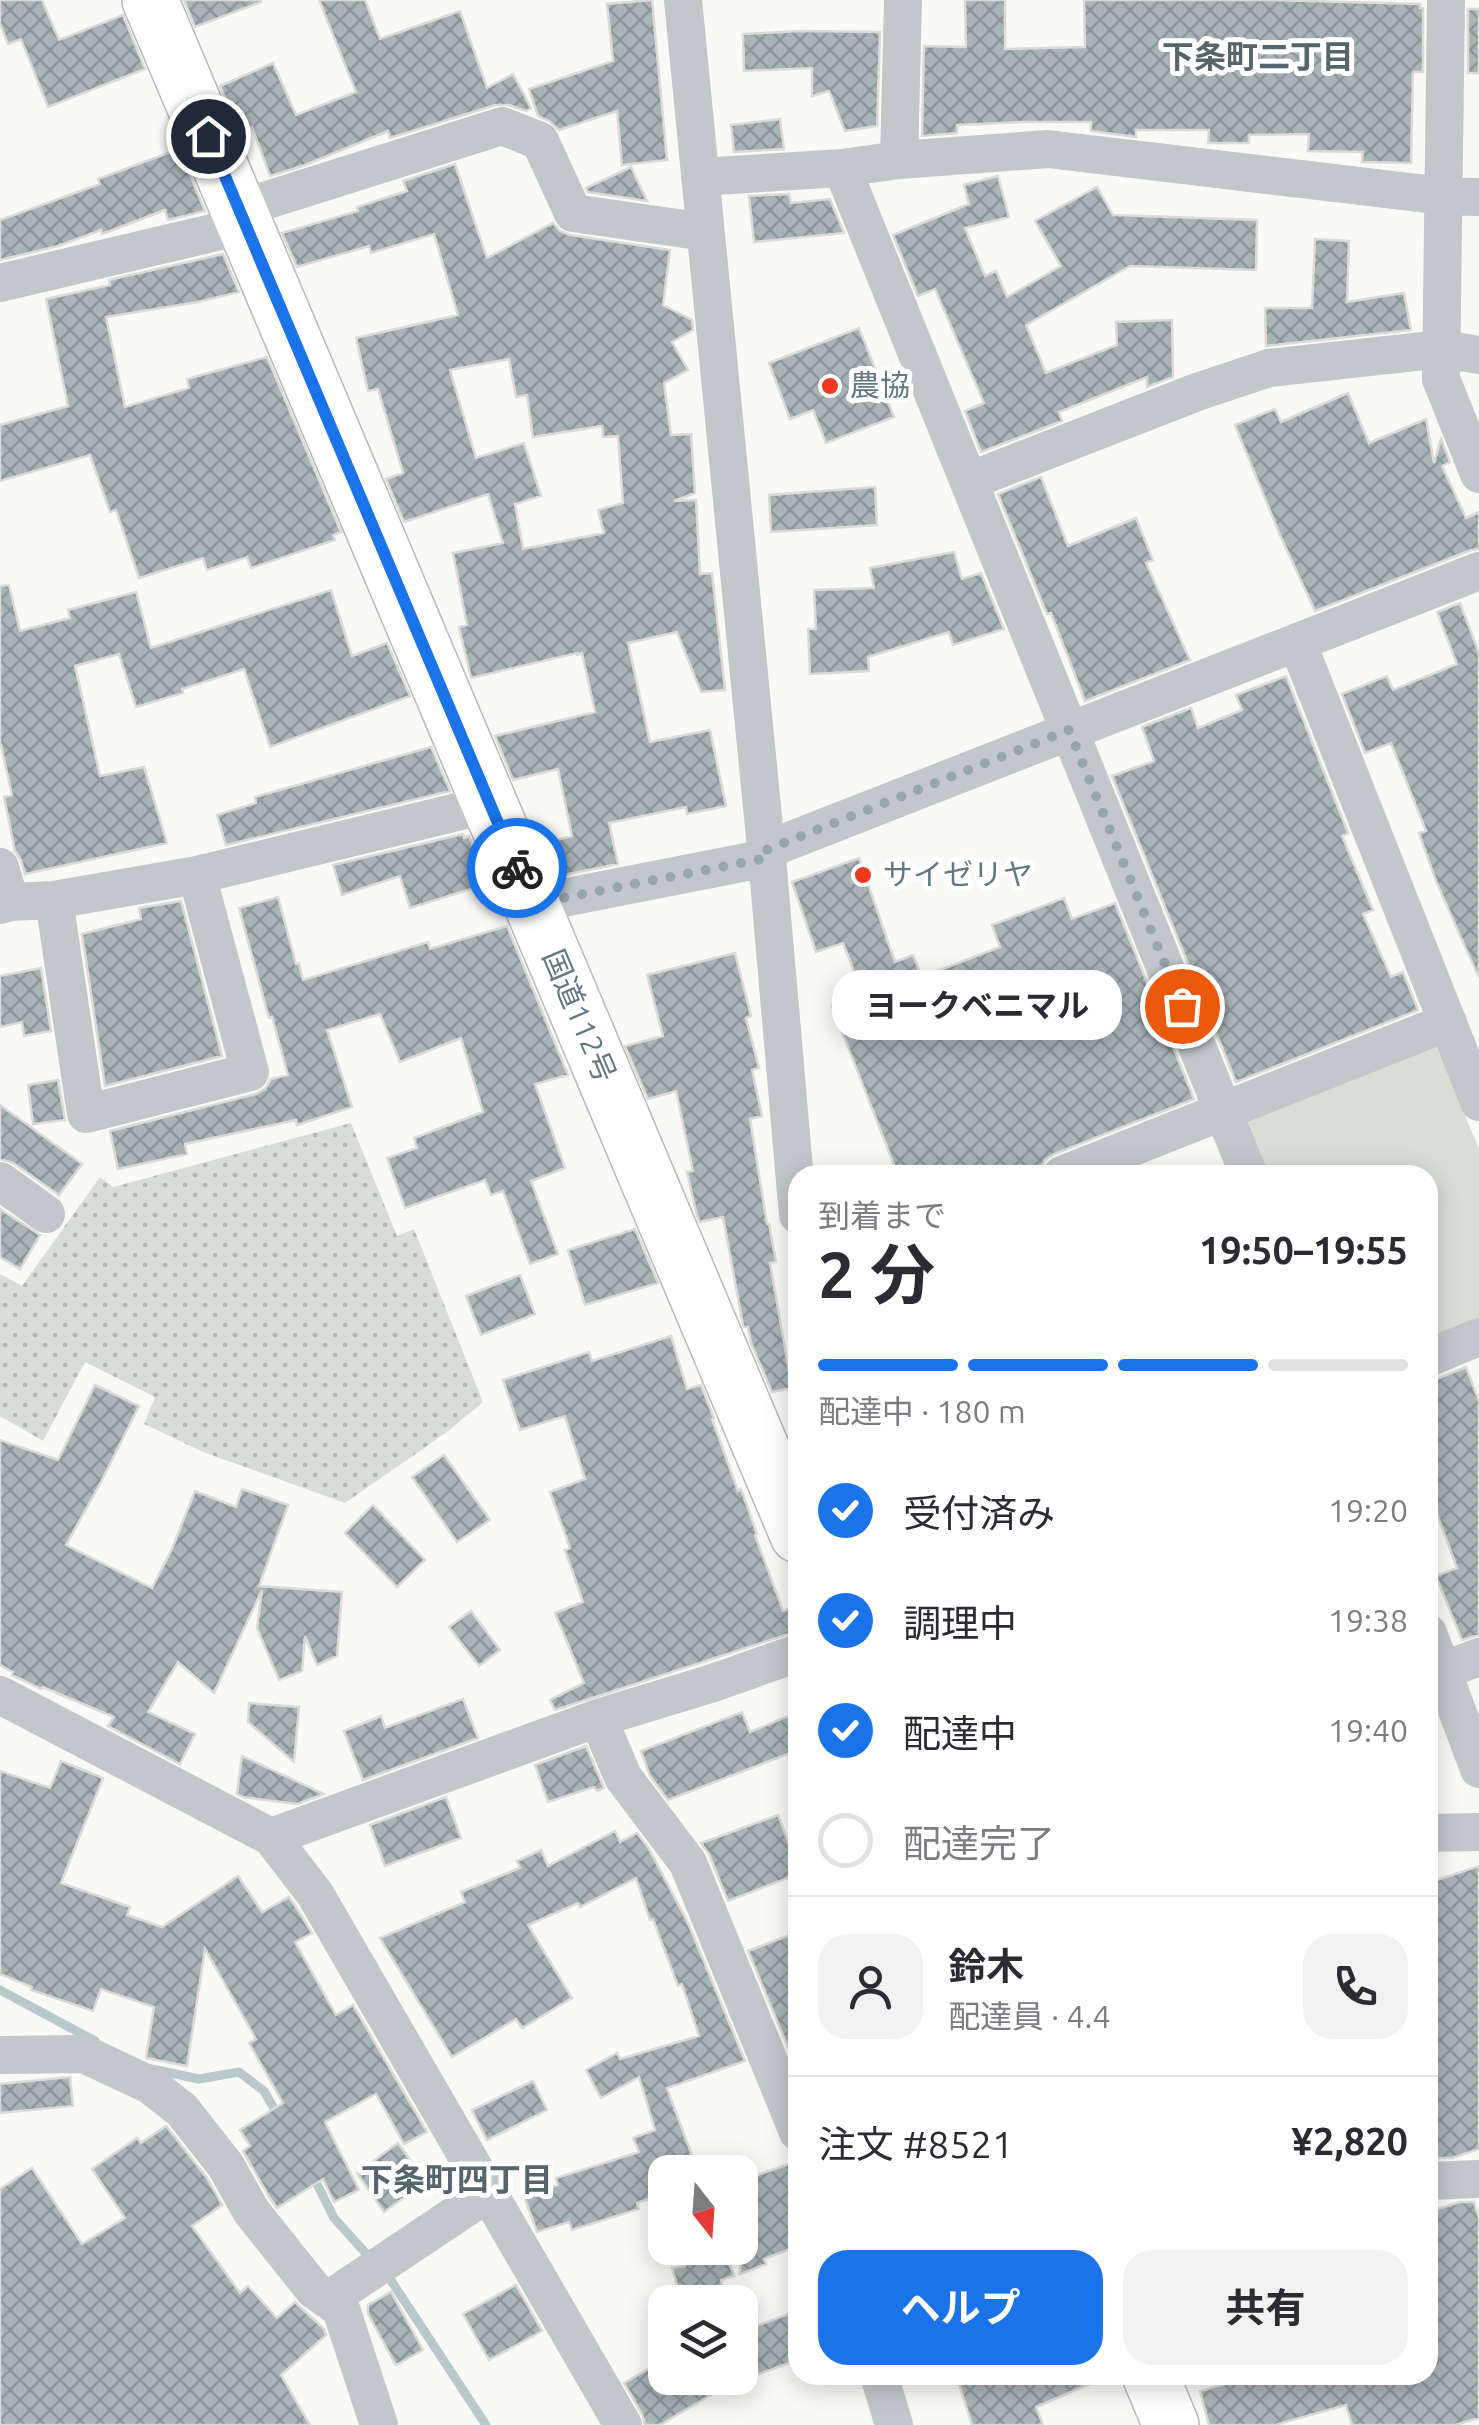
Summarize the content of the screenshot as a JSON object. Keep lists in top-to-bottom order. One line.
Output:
{"streets":{"highway":["国道112号"]},"districts":["下条町二丁目","下条町四丁目"],"places":["農協","サイゼリヤ","ヨークベニマル"],"north":"bottom","page":{"bubble":"ヨークベニマル","heading":["2 分","到着まで","19:50–19:55"],"panel":["鈴木","配達員 · 4.4","注文 #8521","¥2,820"],"bar":"配達中 · 180 m","list":[["受付済み","19:20"],["調理中","19:38"],["配達中","19:40"],"配達完了"],"buttons":["ヘルプ","共有"]}}
